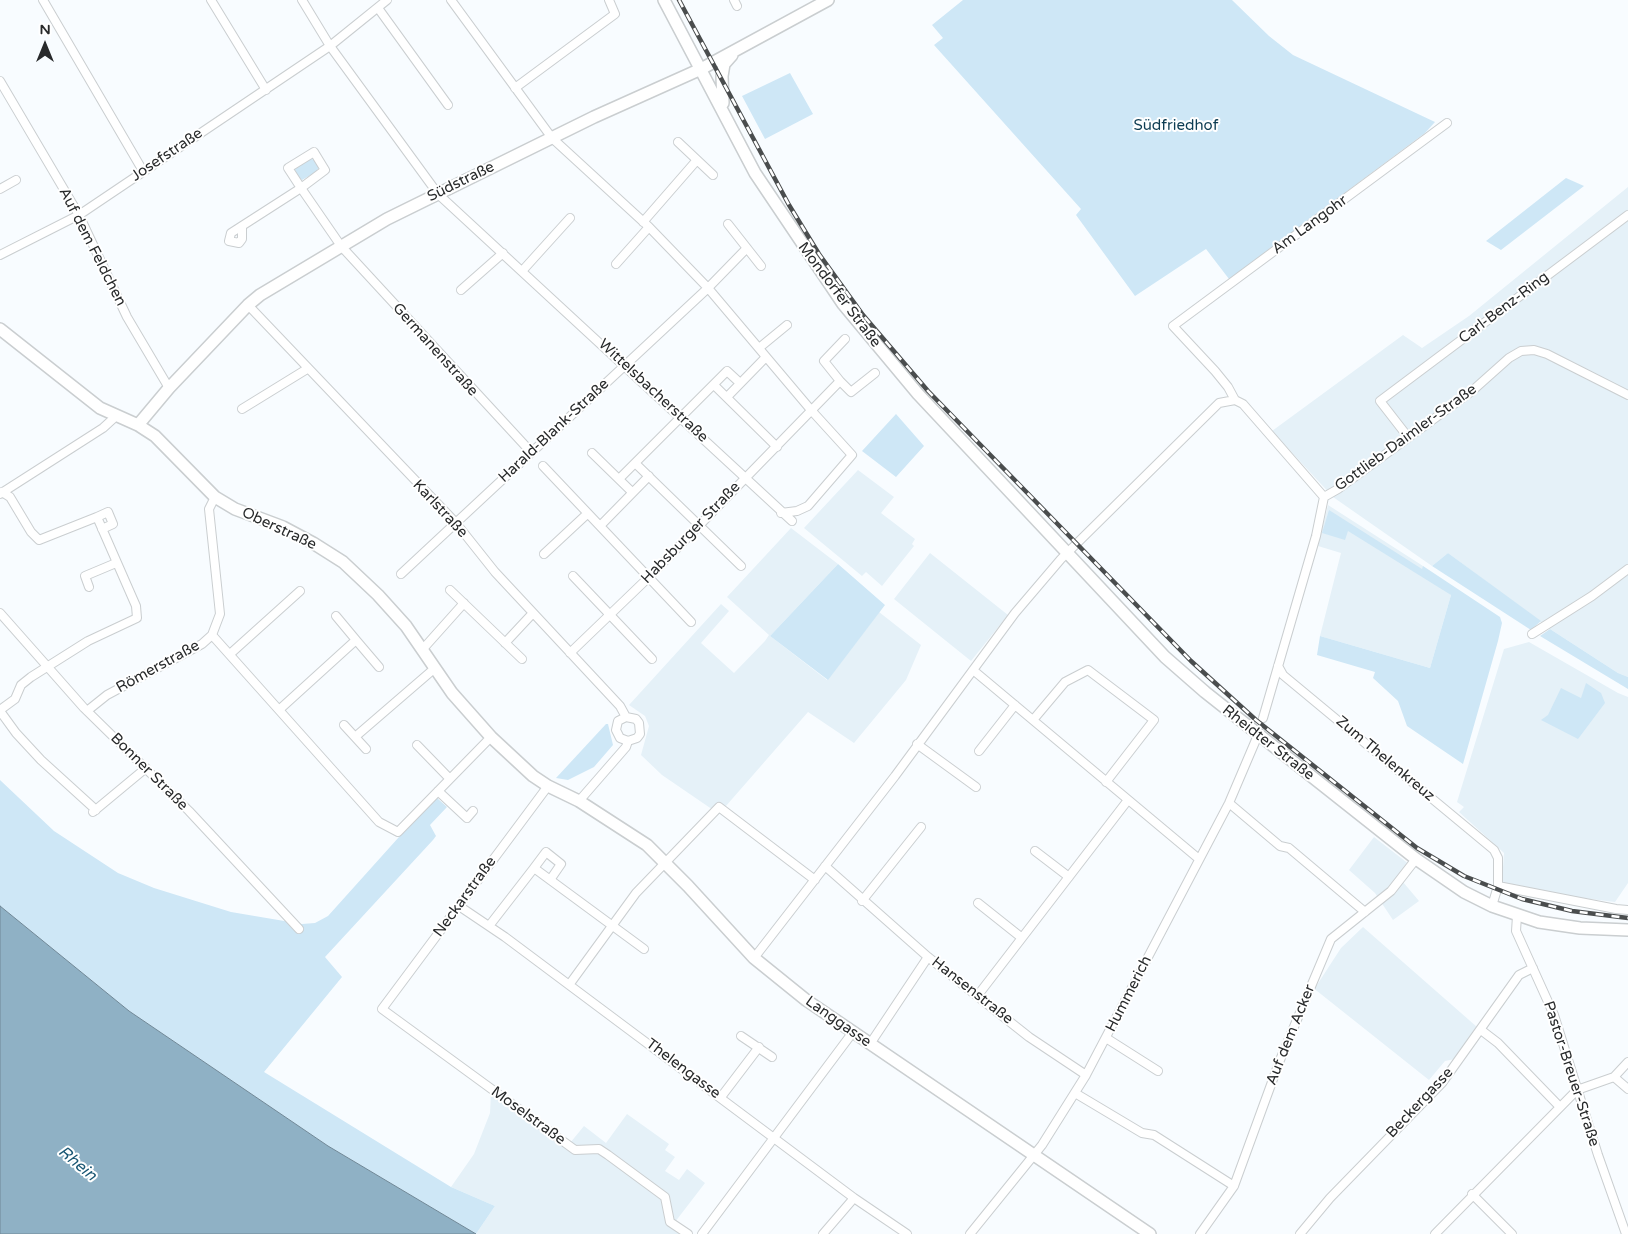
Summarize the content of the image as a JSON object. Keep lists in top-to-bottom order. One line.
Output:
{"streets":{"street":["Josefstraße","Südstraße","Am Langohr","Auf dem Feldchen","Mondorfer Straße","Carl-Benz-Ring","Germanenstraße","Wittelsbacherstraße","Harald-Blank-Straße","Gottlieb-Daimler-Straße","Karlstraße","Oberstraße","Habsburger Straße","Römerstraße","Rheidter Straße","Zum Thelenkreuz","Bonner Straße","Neckarstraße","Hansenstraße","Hummerich","Langgasse","Auf dem Acker","Thelengasse","Pastor-Breuer-Straße","Beckergasse","Moselstraße"]},"crossings":[["Josefstraße","Auf dem Feldchen"],["Josefstraße","Wittelsbacherstraße"],["Südstraße","Auf dem Feldchen"],["Südstraße","Mondorfer Straße"],["Südstraße","Germanenstraße"],["Südstraße","Wittelsbacherstraße"],["Südstraße","Karlstraße"],["Südstraße","Oberstraße"],["Mondorfer Straße","Rheidter Straße"],["Carl-Benz-Ring","Gottlieb-Daimler-Straße"],["Germanenstraße","Harald-Blank-Straße"],["Wittelsbacherstraße","Harald-Blank-Straße"],["Wittelsbacherstraße","Habsburger Straße"],["Harald-Blank-Straße","Karlstraße"],["Gottlieb-Daimler-Straße","Zum Thelenkreuz"],["Karlstraße","Habsburger Straße"],["Karlstraße","Langgasse"],["Oberstraße","Römerstraße"],["Oberstraße","Neckarstraße"],["Oberstraße","Langgasse"],["Römerstraße","Bonner Straße"],["Rheidter Straße","Hummerich"],["Rheidter Straße","Auf dem Acker"],["Rheidter Straße","Pastor-Breuer-Straße"],["Neckarstraße","Langgasse"],["Neckarstraße","Thelengasse"],["Neckarstraße","Moselstraße"],["Hansenstraße","Hummerich"],["Hummerich","Langgasse"],["Pastor-Breuer-Straße","Beckergasse"]],"water":["Rhein"],"parks":["Südfriedhof"],"north":"top"}
